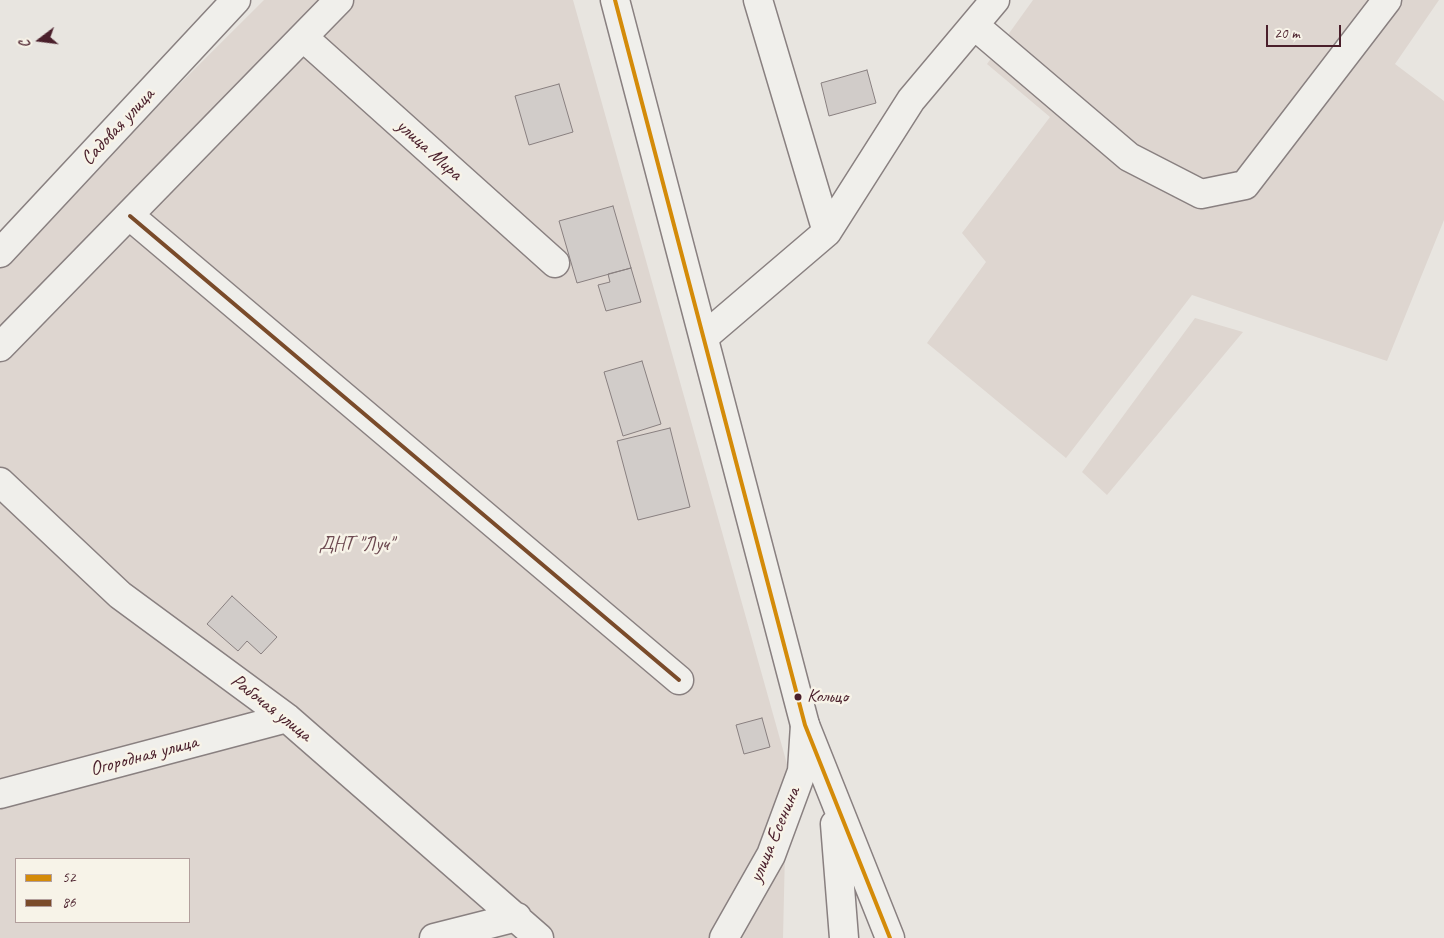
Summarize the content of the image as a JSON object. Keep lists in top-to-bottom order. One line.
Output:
{"streets":{"street":["Садовая улица","улица Мира","Рабочая улица","Огородная улица","улица Есенина"]},"crossings":[["Рабочая улица","Огородная улица"]],"parks":["ДНТ \"Луч\""],"places":["Кольцо"],"lines":["transit line 52","transit line 86"],"legend":["52","86"],"scale_bar":"20 m","north":"left"}
